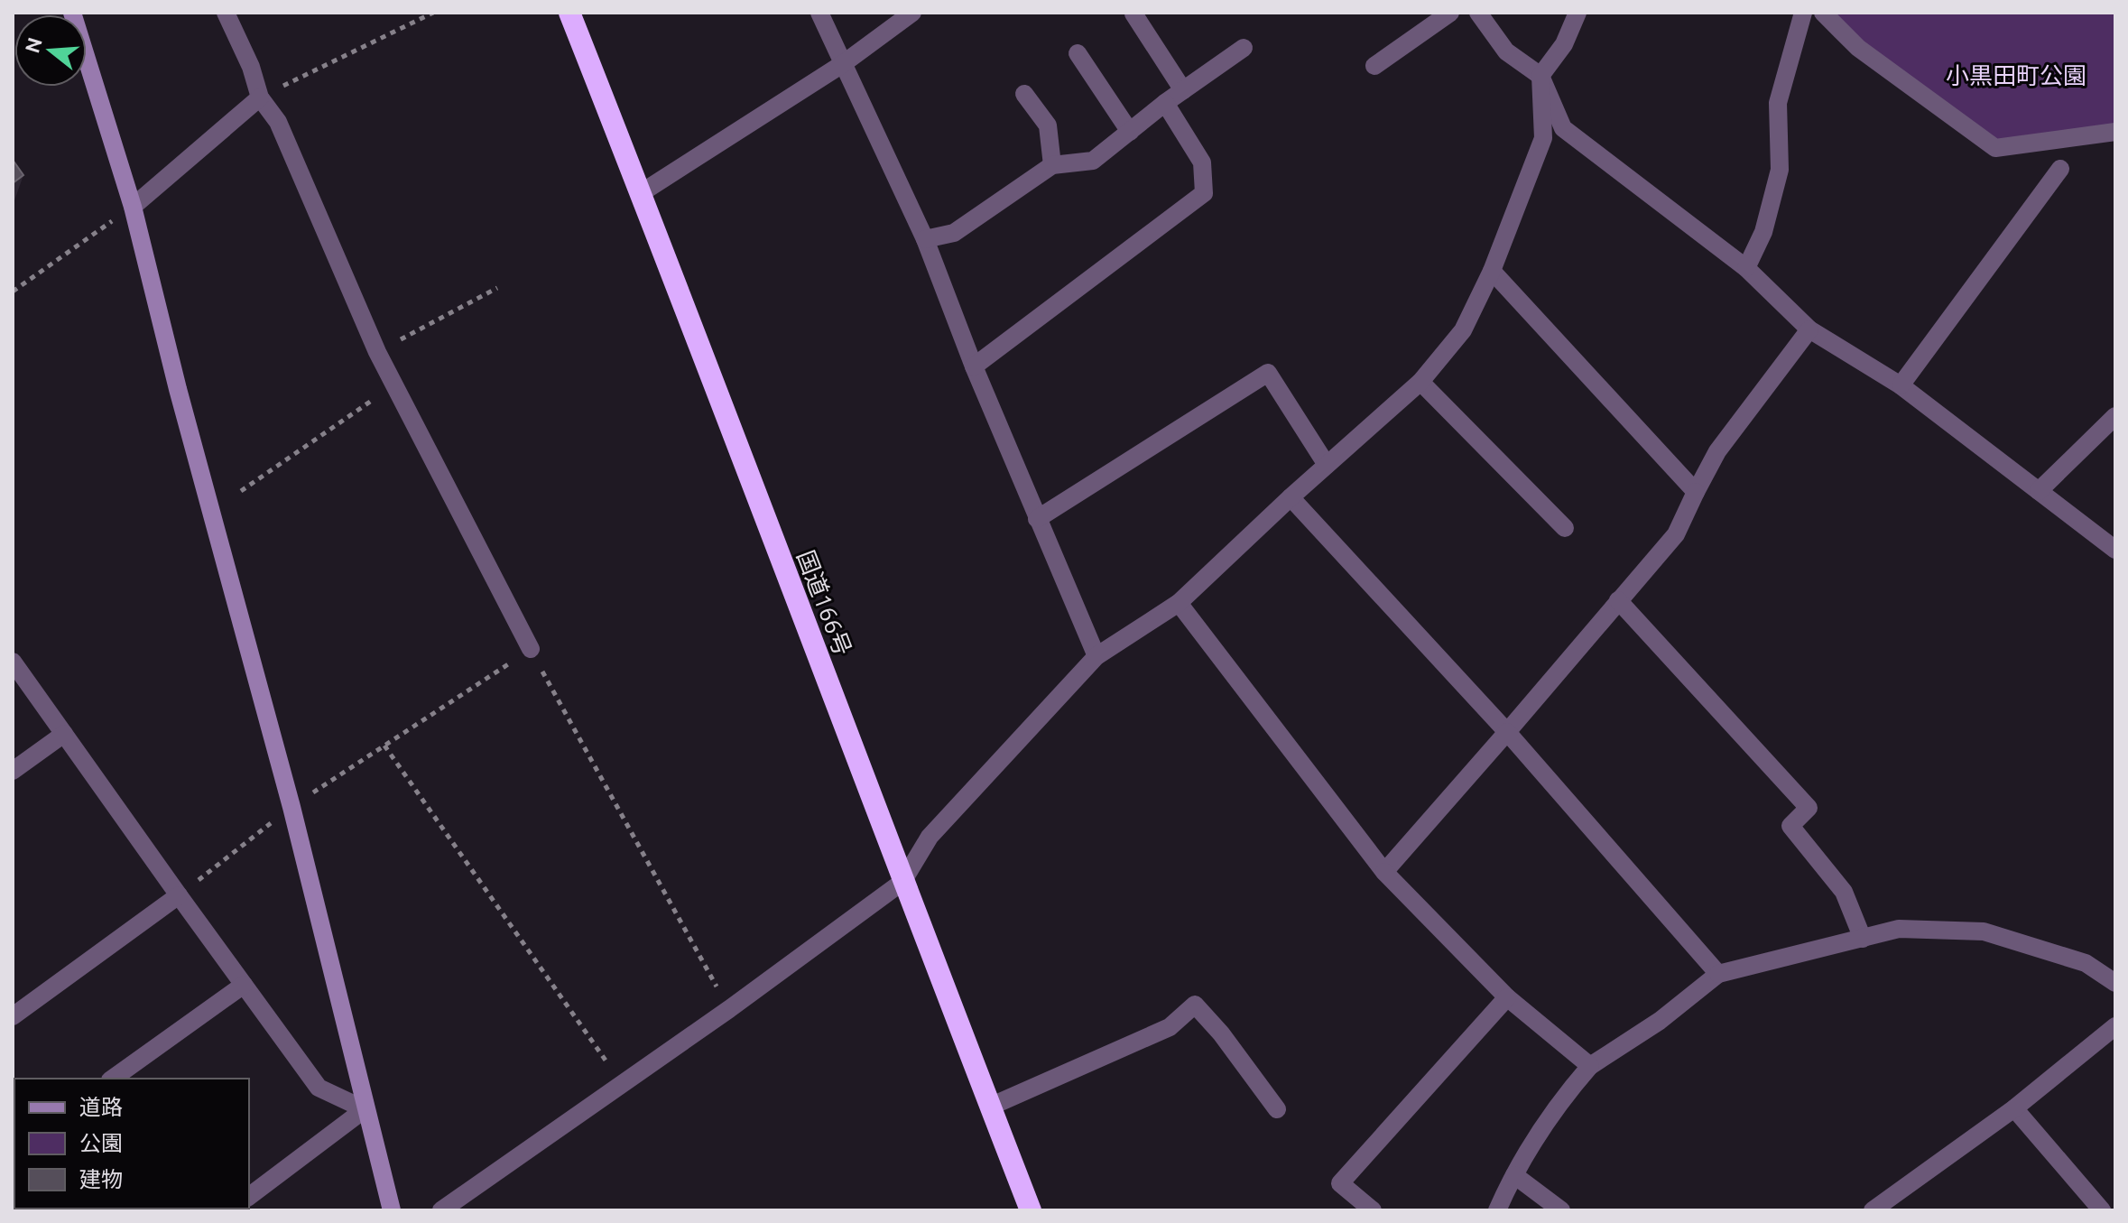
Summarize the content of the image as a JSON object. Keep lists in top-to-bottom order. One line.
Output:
{"streets":{"highway":["国道166号"]},"parks":["小黒田町公園"],"legend":["道路","公園","建物"],"north":"left"}
